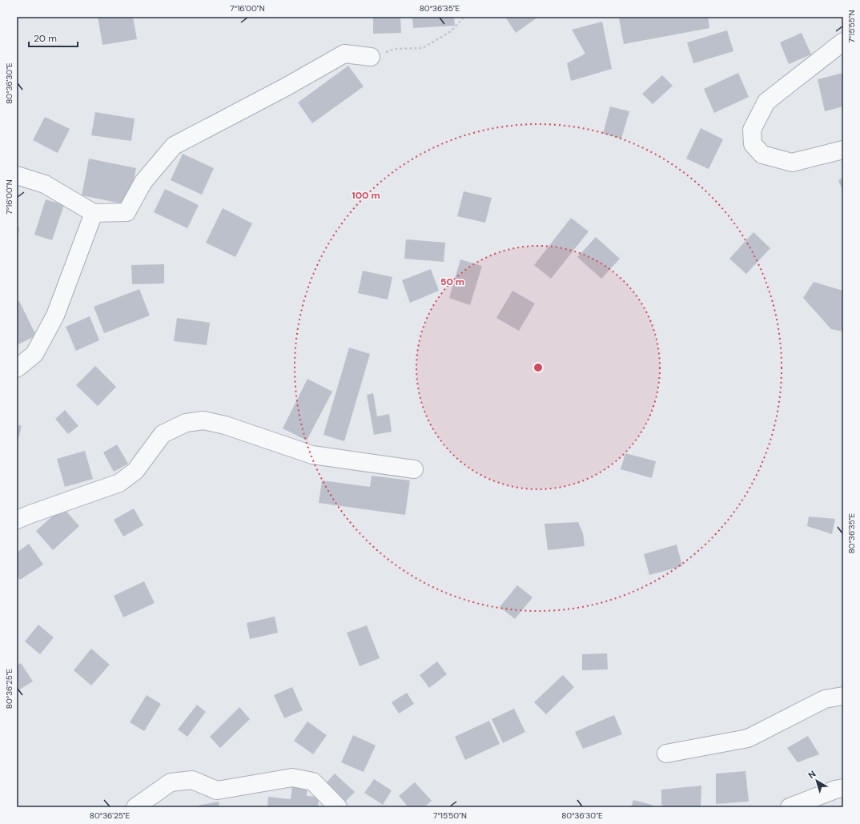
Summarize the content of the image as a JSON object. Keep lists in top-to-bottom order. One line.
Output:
{"scale_bar":"20 m","north":"top left","coordinates":["7°16'00\"N","80°36'35\"E","7°15'55\"N","80°36'30\"E","80°36'25\"E","7°15'50\"N"],"rings":["100 m","50 m"]}
